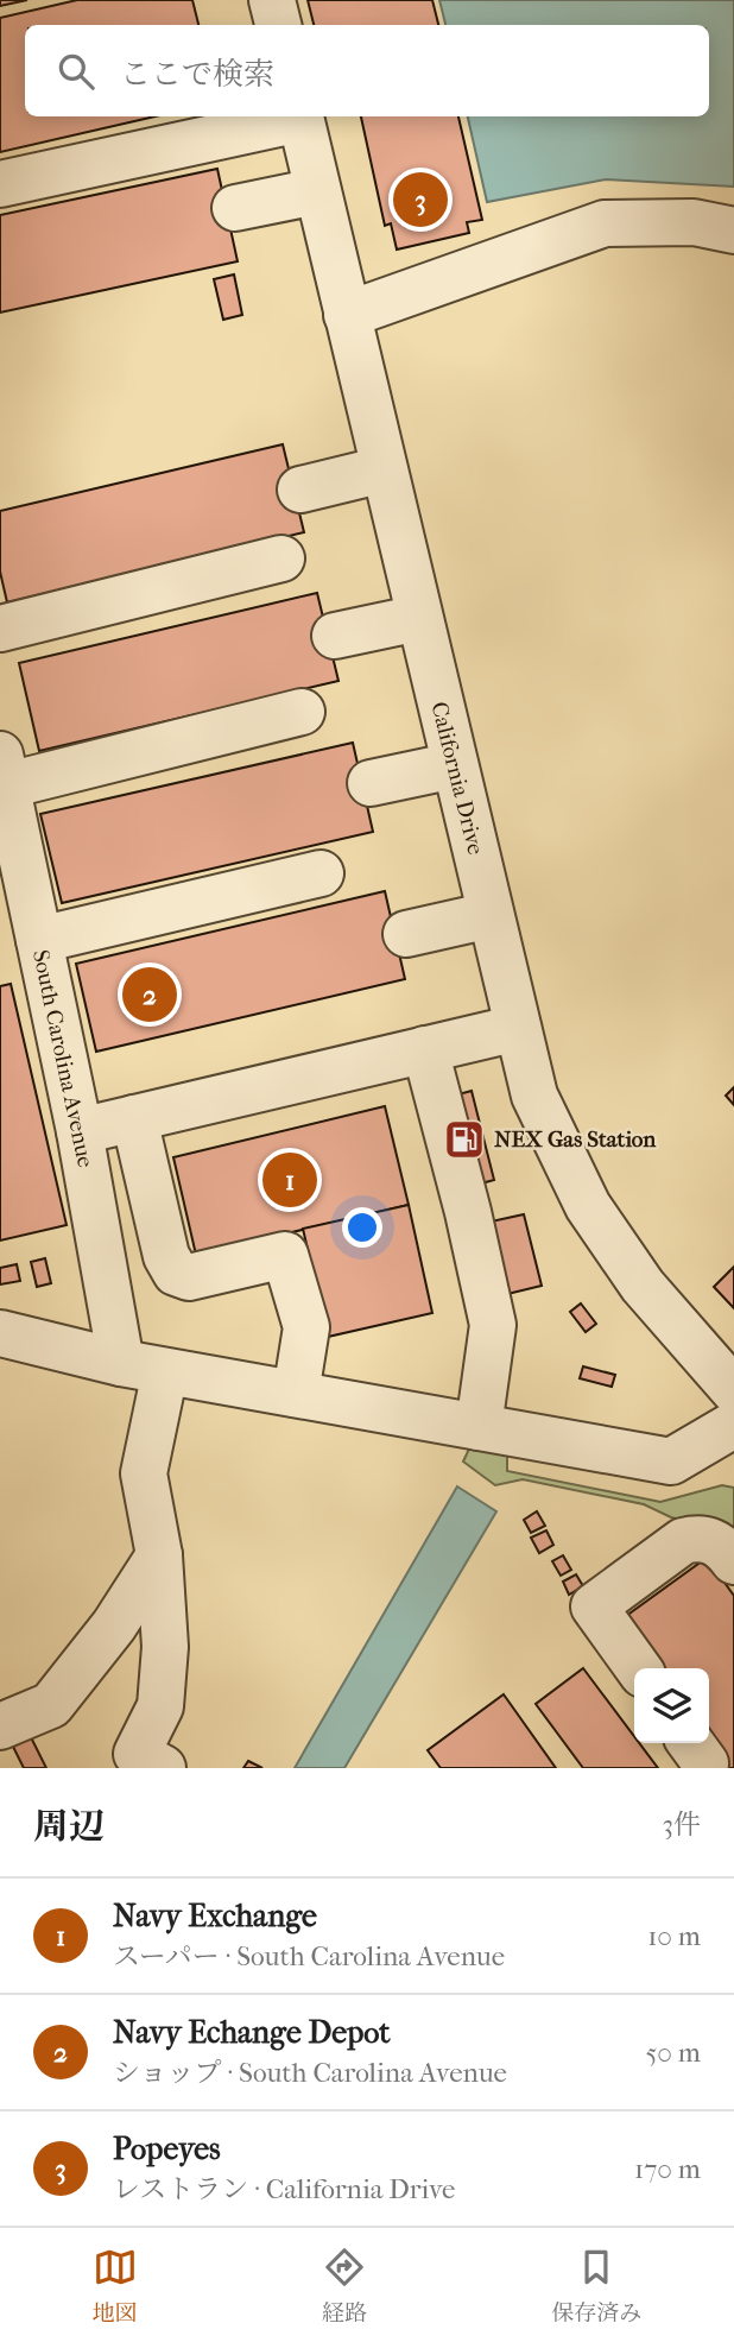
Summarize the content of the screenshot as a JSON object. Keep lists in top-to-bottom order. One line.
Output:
{"streets":{"street":["California Drive","South Carolina Avenue"]},"places":{"fuel station":["NEX Gas Station"]},"page":{"search":"ここで検索","pins":["3","2","1"],"heading":["周辺","3件"],"list":[{"mark":"1","name":"Navy Exchange","note":"スーパー · South Carolina Avenue","value":"10 m"},{"mark":"2","name":"Navy Echange Depot","note":"ショップ · South Carolina Avenue","value":"50 m"},{"mark":"3","name":"Popeyes","note":"レストラン · California Drive","value":"170 m"}],"nav":["地図","経路","保存済み"]}}
